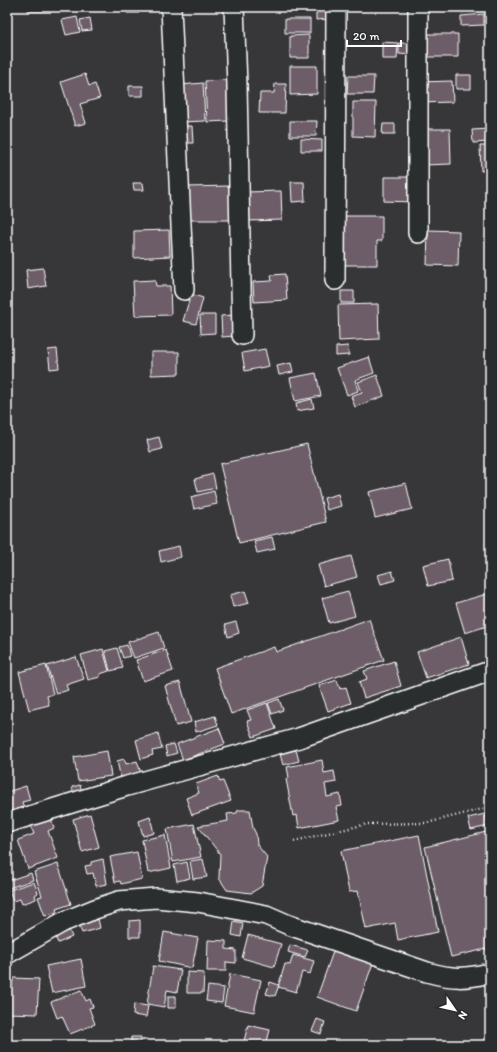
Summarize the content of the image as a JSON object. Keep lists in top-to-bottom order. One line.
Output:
{"scale_bar":"20 m","north":"bottom right"}
